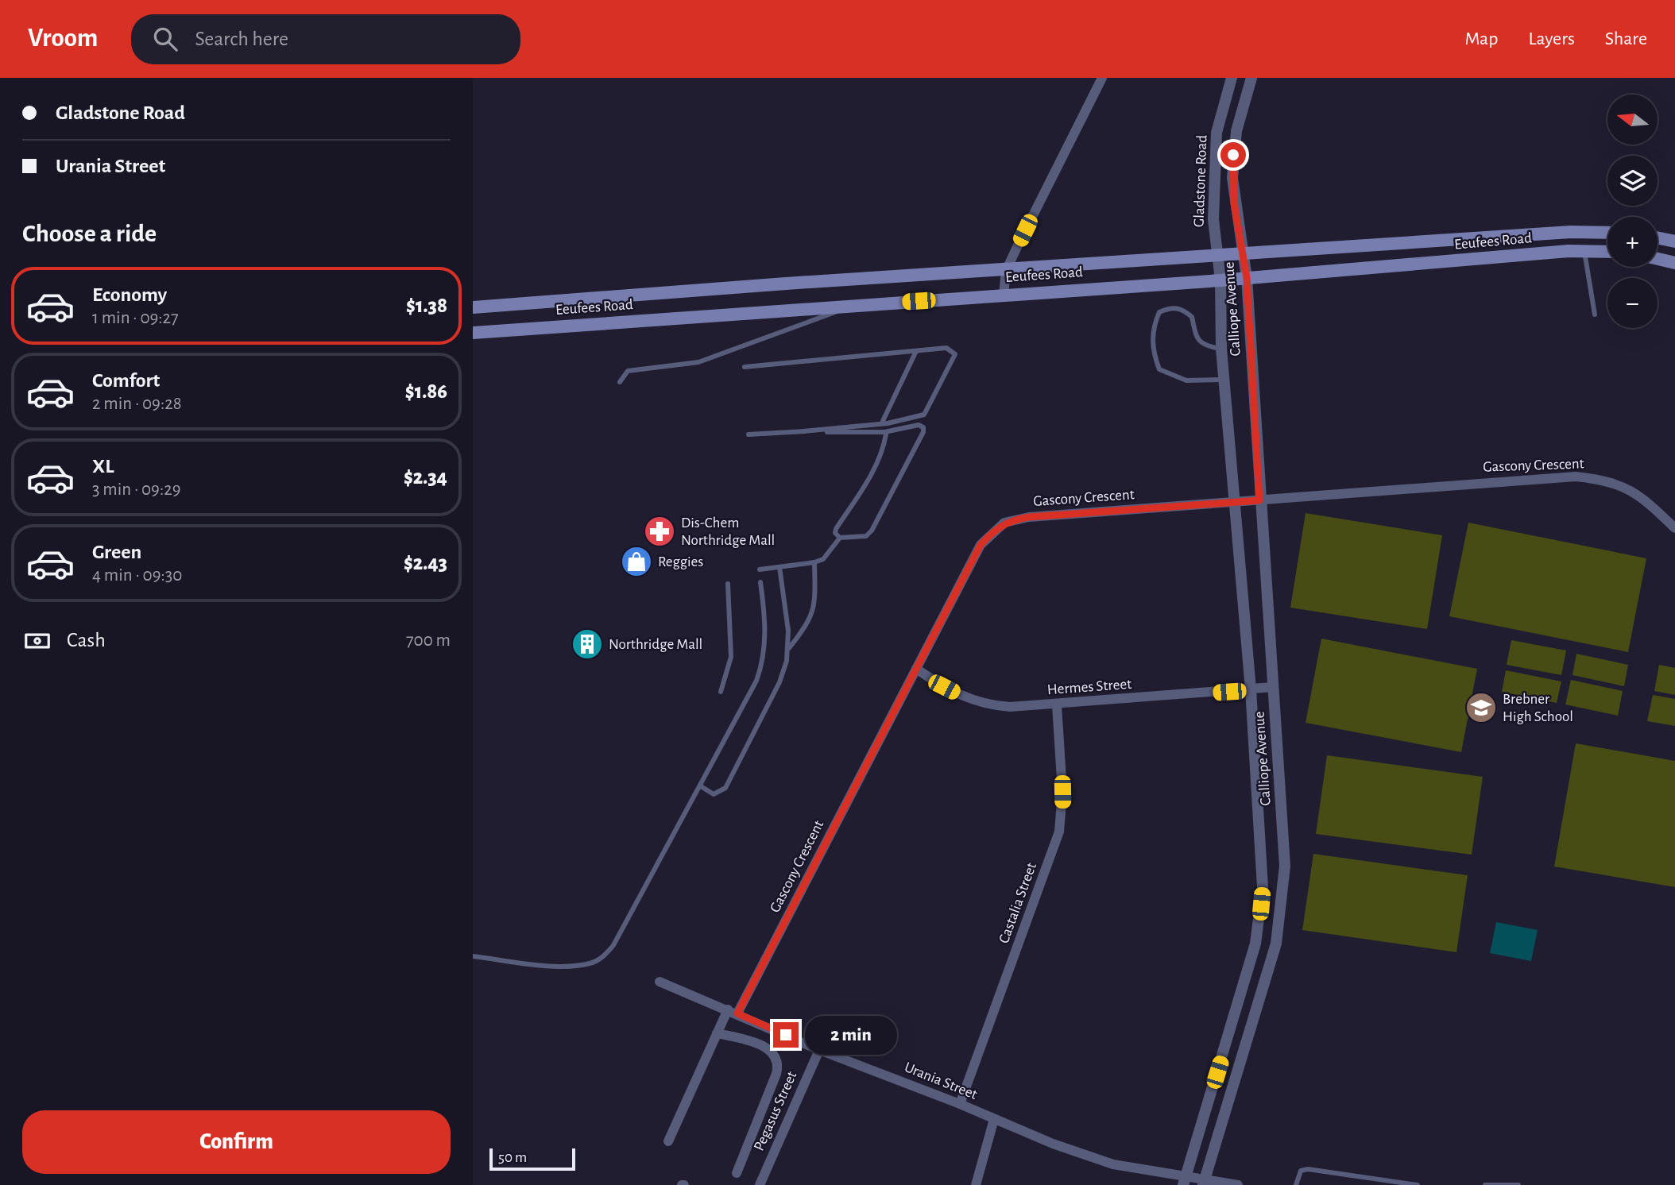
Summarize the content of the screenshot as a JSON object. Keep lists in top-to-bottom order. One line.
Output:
{"streets":{"main road":["Eeufees Road"],"street":["Gladstone Road","Calliope Avenue","Gascony Crescent","Hermes Street","Castalia Street","Urania Street","Pegasus Street"]},"crossings":[["Gladstone Road","Eeufees Road"],["Gladstone Road","Calliope Avenue"],["Eeufees Road","Calliope Avenue"],["Calliope Avenue","Gascony Crescent"],["Calliope Avenue","Hermes Street"],["Calliope Avenue","Urania Street"],["Gascony Crescent","Hermes Street"],["Gascony Crescent","Urania Street"],["Hermes Street","Castalia Street"],["Castalia Street","Urania Street"],["Urania Street","Pegasus Street"]],"places":{"pharmacy":["Dis-Chem Northridge Mall"],"shop":["Reggies"],"building":["Northridge Mall"],"school or university":["Brebner High School"]},"scale_bar":"50 m","north":"left","page":{"header":"Vroom","search":"Search here","nav":["Map","Layers","Share"],"banner":["Gladstone Road","Urania Street"],"map_buttons":["+","−"],"heading":"Choose a ride","list":[{"name":"Economy","note":"1 min · 09:27","value":"$1.38"},{"name":"Comfort","note":"2 min · 09:28","value":"$1.86"},{"name":"XL","note":"3 min · 09:29","value":"$2.34"},{"name":"Green","note":"4 min · 09:30","value":"$2.43"}],"pay":["Cash","700 m"],"bubble":"2 min","buttons":"Confirm","scale":"50 m"}}
